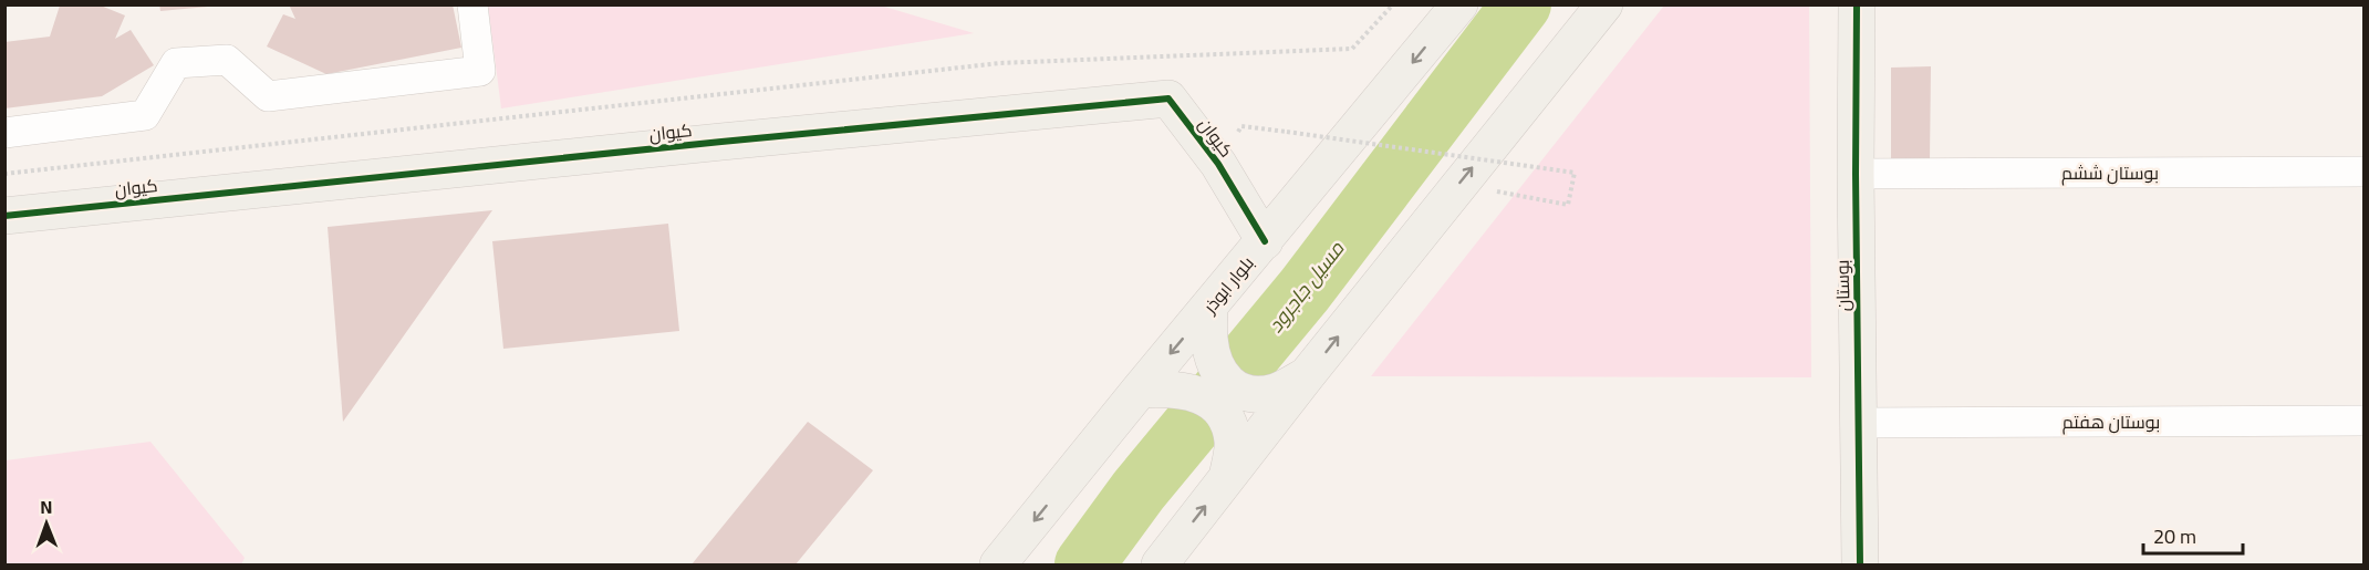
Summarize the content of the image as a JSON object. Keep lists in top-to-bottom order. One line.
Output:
{"streets":{"street":["کیوان","بوستان ششم","بلوار ابوذر","بوستان","بوستان هفتم"]},"crossings":[["کیوان","بلوار ابوذر"],["بوستان ششم","بوستان"],["بوستان","بوستان هفتم"]],"water":["مسیل جاجرود"],"scale_bar":"20 m","north":"top"}
